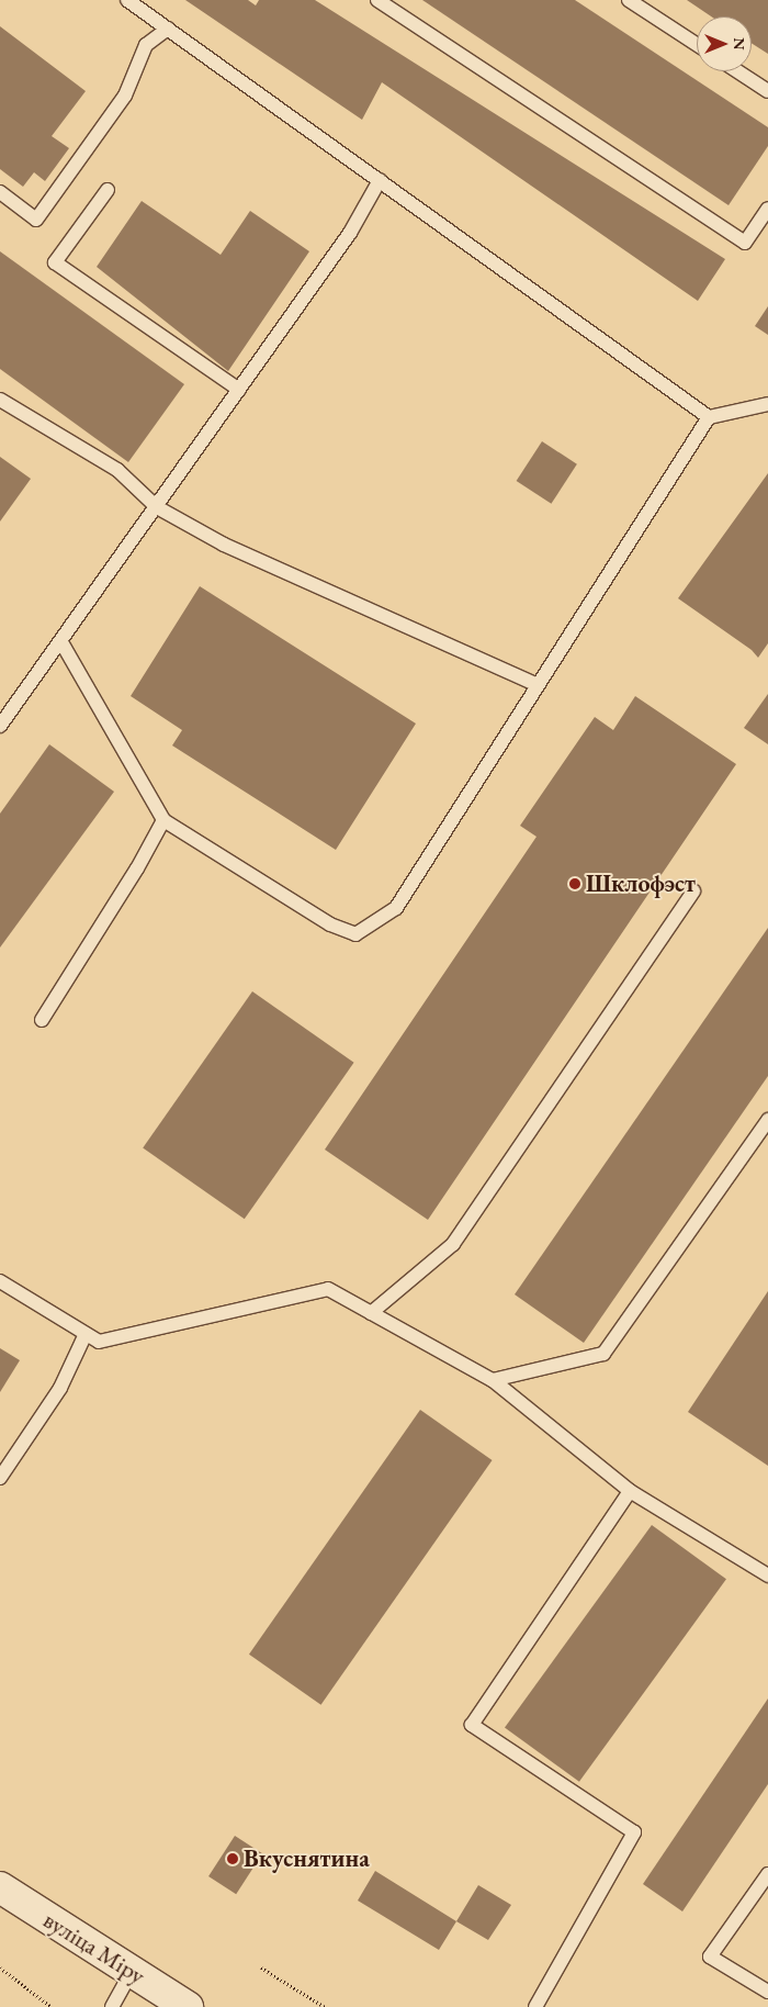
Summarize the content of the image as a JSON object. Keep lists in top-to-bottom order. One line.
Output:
{"streets":{"street":["вуліца Міру"]},"places":["Шклофэст","Вкуснятина"],"north":"right"}
